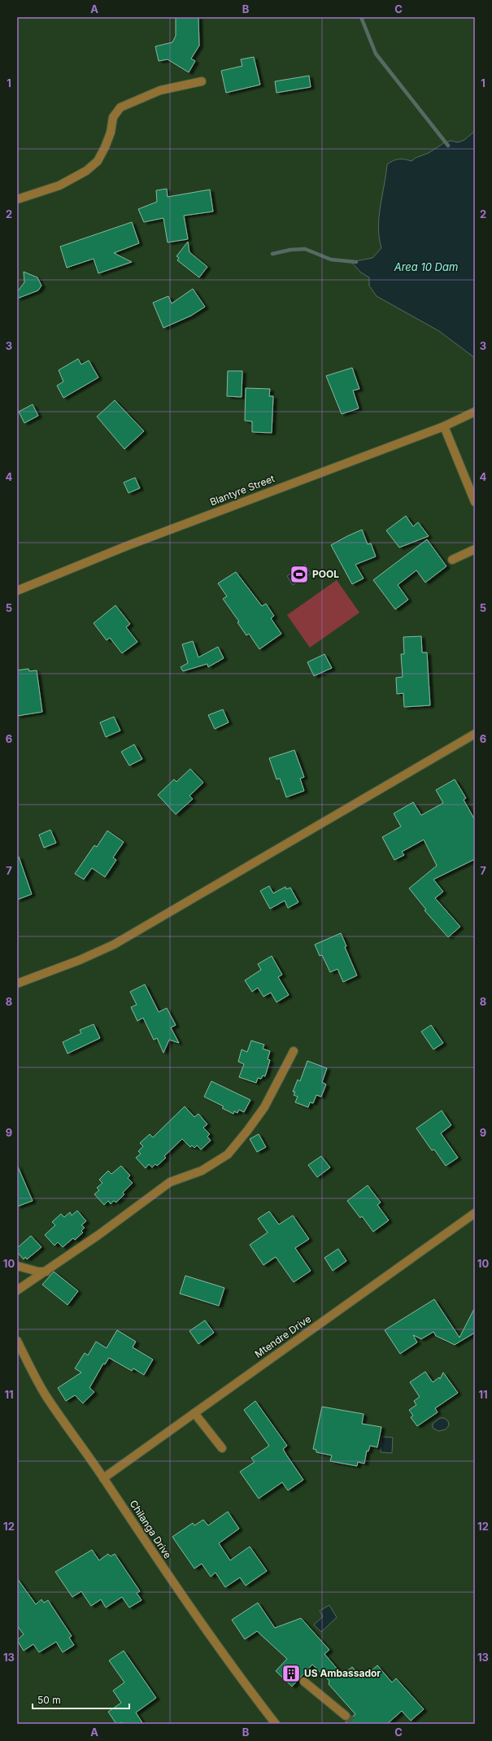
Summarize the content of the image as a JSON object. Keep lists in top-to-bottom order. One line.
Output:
{"streets":{"street":["Blantyre Street","Mtendre Drive","Chilanga Drive"]},"crossings":[["Mtendre Drive","Chilanga Drive"]],"water":["Area 10 Dam"],"places":{"sports":["POOL"],"building":["US Ambassador"]},"scale_bar":"50 m","grid":{"columns":["A","B","C"],"rows":["1","2","3","4","5","6","7","8","9","10","11","12","13"]}}
